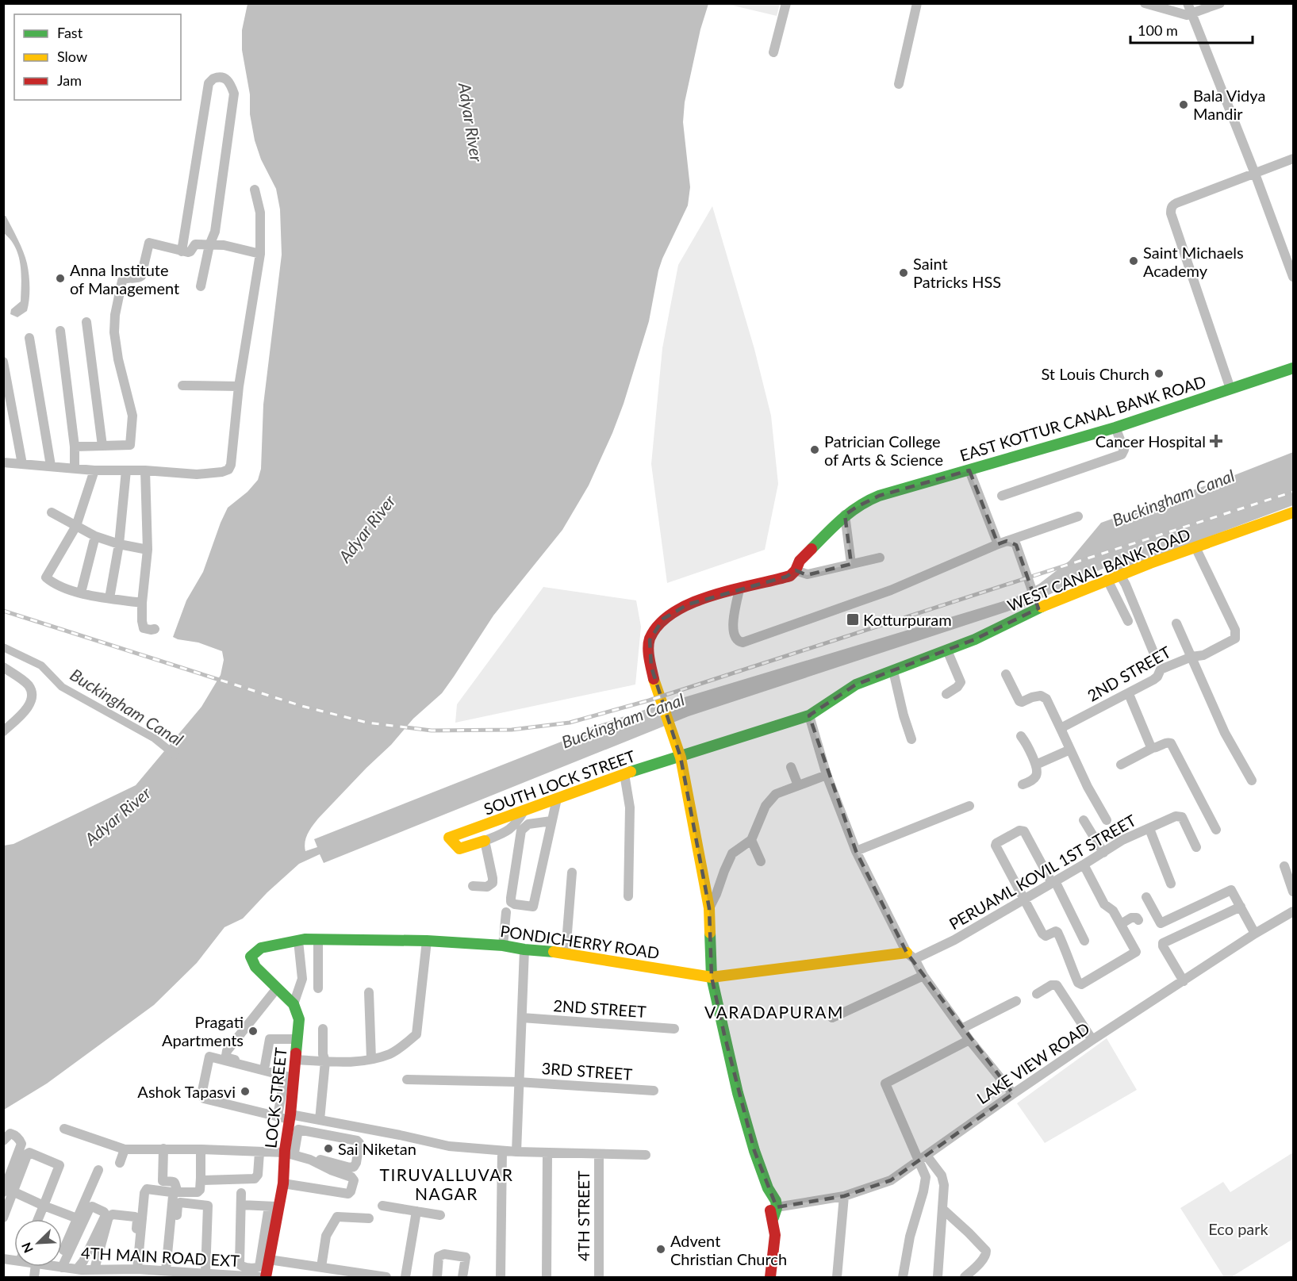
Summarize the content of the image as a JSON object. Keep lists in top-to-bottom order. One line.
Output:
{"streets":{"street":["EAST KOTTUR CANAL BANK ROAD","WEST CANAL BANK ROAD","2ND STREET","SOUTH LOCK STREET","PERUAML KOVIL 1ST STREET","PONDICHERRY ROAD","LAKE VIEW ROAD","3RD STREET","LOCK STREET","4TH STREET","4TH MAIN ROAD EXT"]},"crossings":[["WEST CANAL BANK ROAD","2ND STREET"],["WEST CANAL BANK ROAD","SOUTH LOCK STREET"],["PERUAML KOVIL 1ST STREET","PONDICHERRY ROAD"]],"districts":["VARADAPURAM","TIRUVALLUVAR NAGAR"],"water":["Adyar River","Buckingham Canal"],"parks":["Eco park"],"places":{"other":["Bala Vidya Mandir","Saint Michaels Academy","Saint Patricks HSS","Anna Institute of Management","St Louis Church","Patrician College of Arts & Science","Pragati Apartments","Ashok Tapasvi","Sai Niketan","Advent Christian Church"],"health":["Cancer Hospital"],"transit":["Kotturpuram"]},"legend":["Fast","Slow","Jam"],"scale_bar":"100 m","north":"bottom left"}
